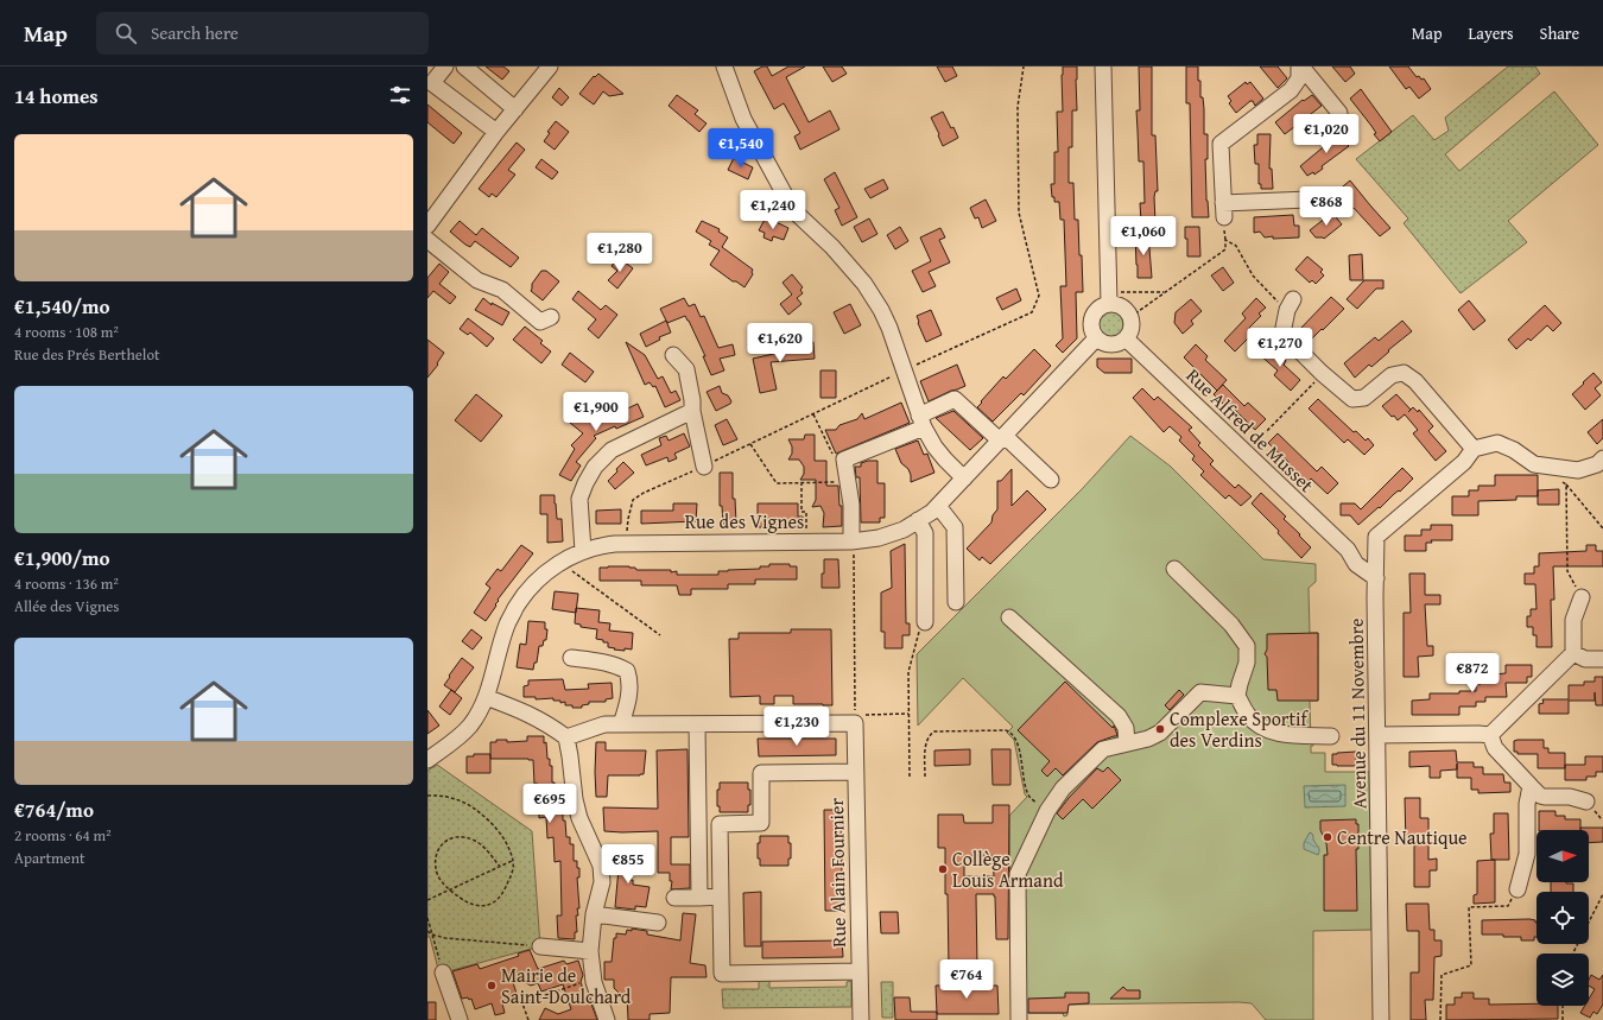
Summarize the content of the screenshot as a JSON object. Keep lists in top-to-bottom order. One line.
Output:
{"streets":{"street":["Rue Alfred de Musset","Rue des Vignes","Avenue du 11 Novembre","Rue Alain Fournier"]},"crossings":[["Rue Alfred de Musset","Rue des Vignes"],["Rue Alfred de Musset","Avenue du 11 Novembre"]],"places":["Complexe Sportif des Verdins","Centre Nautique","Collège Louis Armand","Mairie de Saint-Doulchard"],"north":"right","page":{"header":"Map","search":"Search here","nav":["Map","Layers","Share"],"heading":"14 homes","price":["€1,020","€1,540","€868","€1,240","€1,060","€1,280","€1,620","€1,270","€1,900","€872","€1,230","€695","€855","€764"],"list":[{"name":"€1,540/mo","note":"4 rooms · 108 m² · Rue des Prés Berthelot"},{"name":"€1,900/mo","note":"4 rooms · 136 m² · Allée des Vignes"},{"name":"€764/mo","note":"2 rooms · 64 m² · Apartment"}]}}
